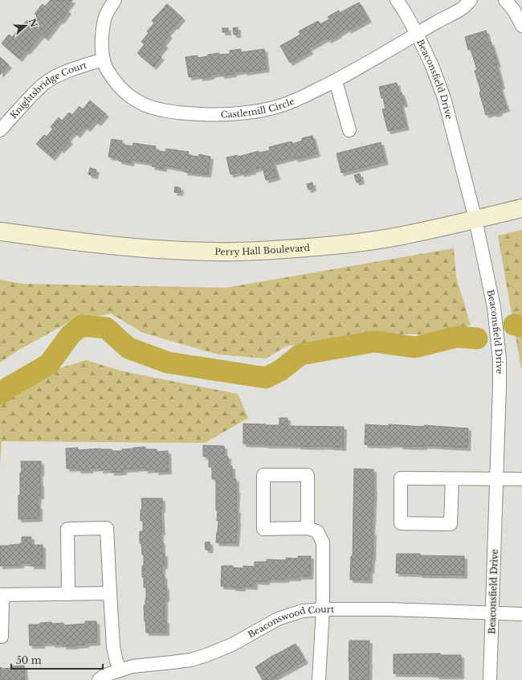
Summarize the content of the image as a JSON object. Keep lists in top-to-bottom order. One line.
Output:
{"streets":{"main road":["Perry Hall Boulevard"],"street":["Beaconsfield Drive","Knightsbridge Court","Castlemill Circle","Beaconswood Court"]},"crossings":[["Beaconsfield Drive","Castlemill Circle"],["Beaconsfield Drive","Perry Hall Boulevard"],["Beaconsfield Drive","Beaconswood Court"],["Knightsbridge Court","Castlemill Circle"]],"scale_bar":"50 m","north":"right"}
